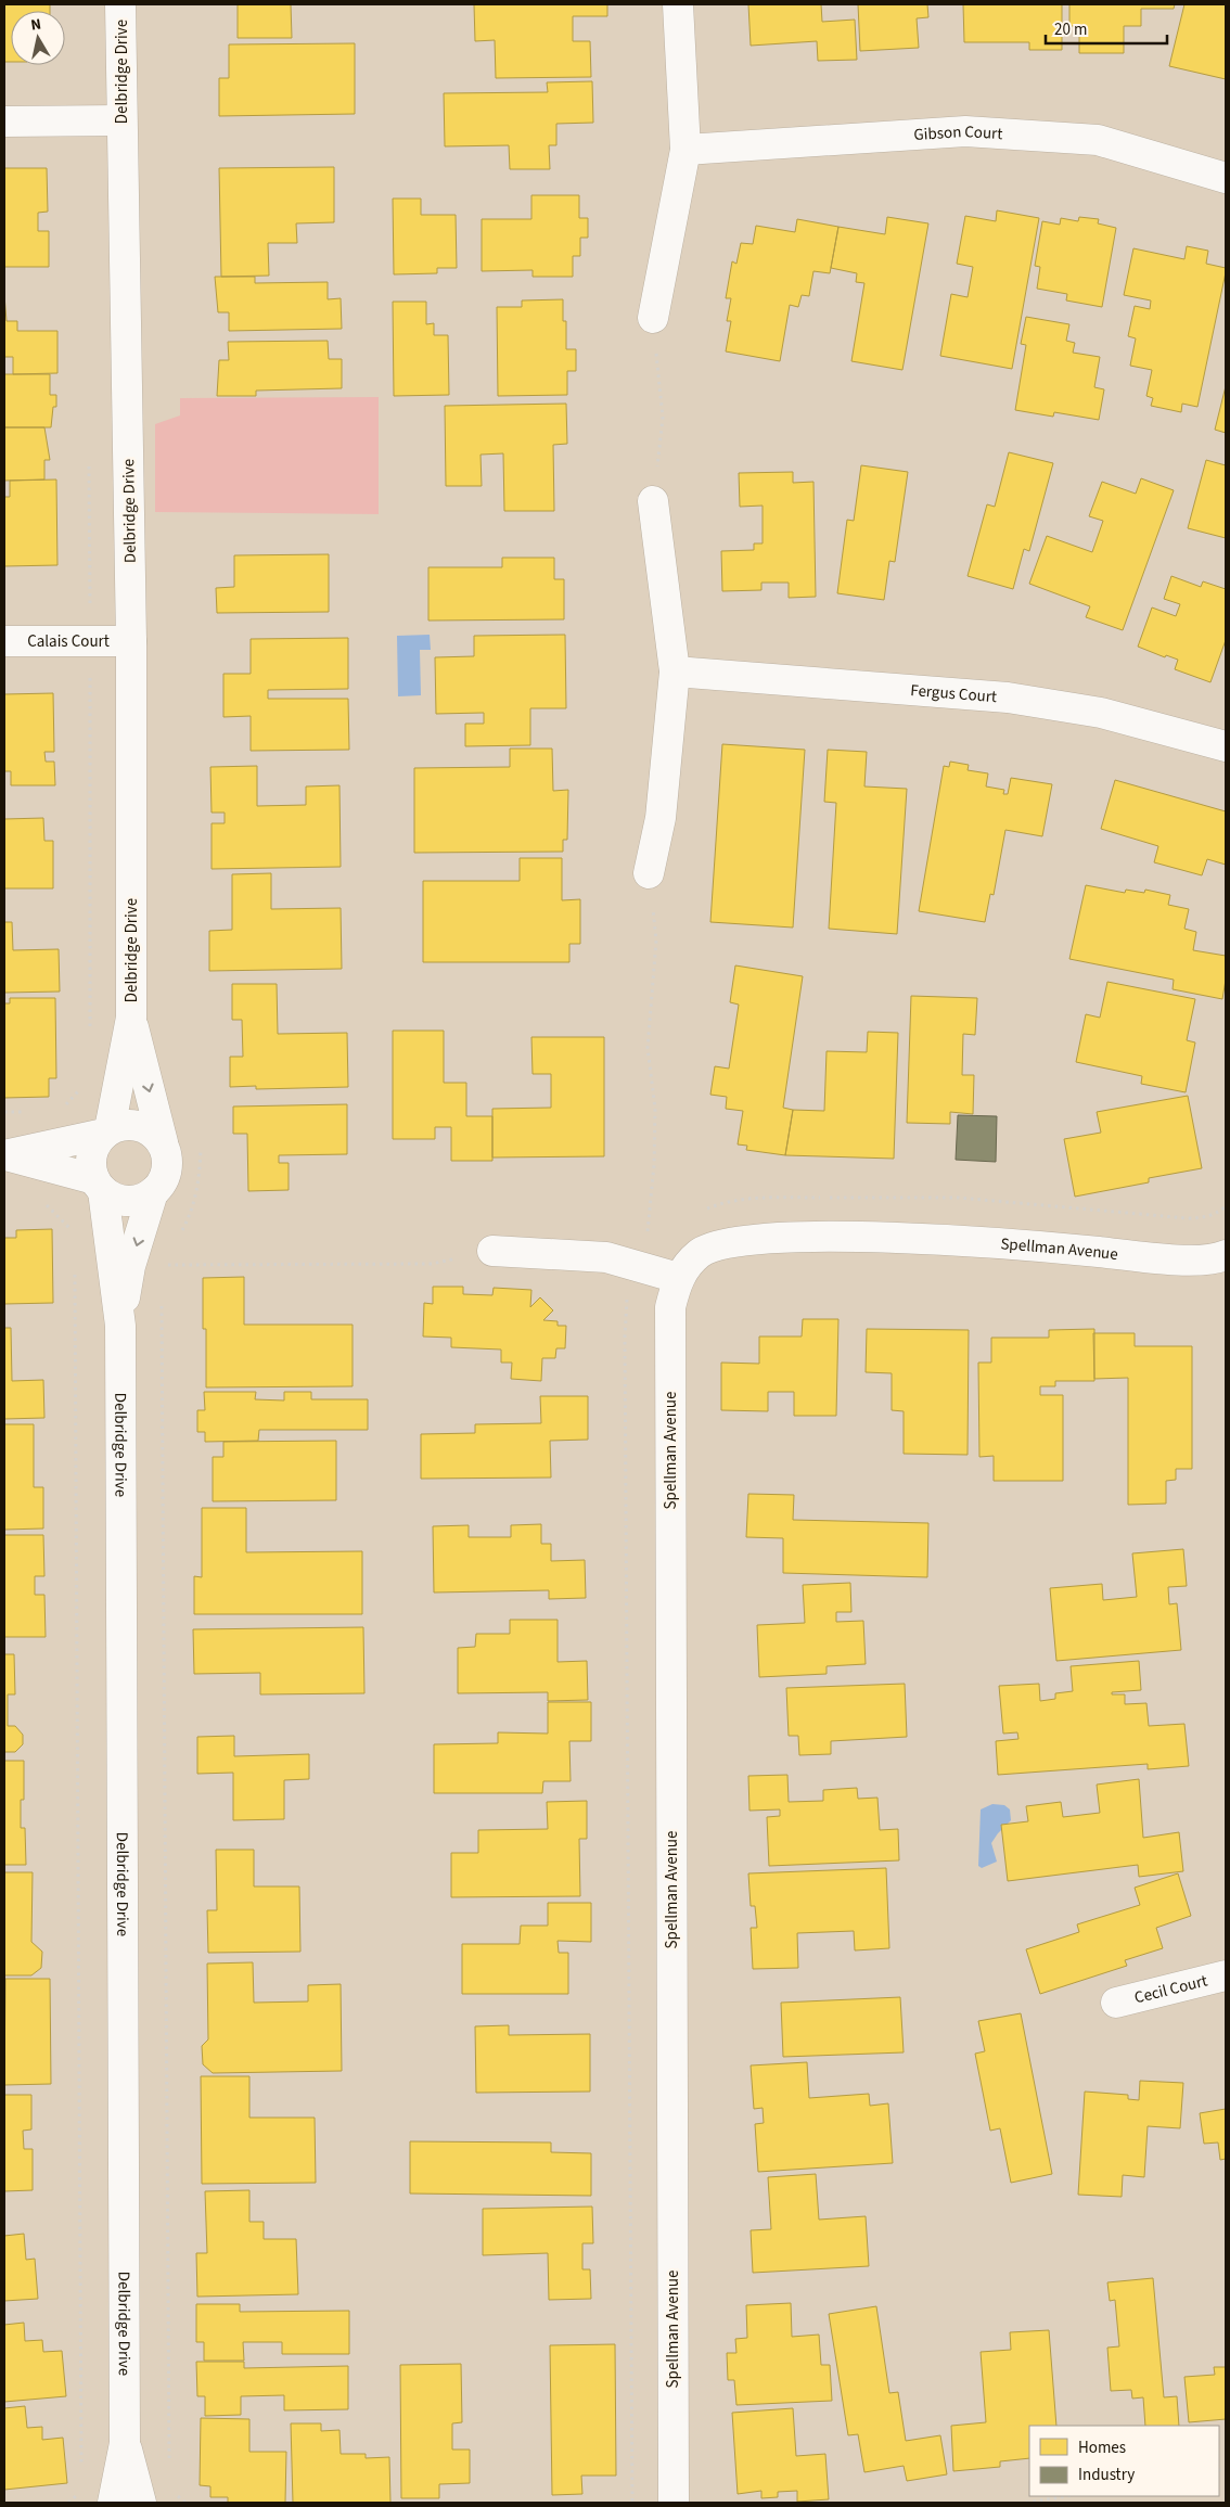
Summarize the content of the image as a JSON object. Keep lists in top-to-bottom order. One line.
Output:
{"streets":{"street":["Delbridge Drive","Gibson Court","Calais Court","Fergus Court","Spellman Avenue","Cecil Court"]},"crossings":[["Delbridge Drive","Calais Court"]],"legend":["Homes","Industry"],"scale_bar":"20 m","north":"top"}
